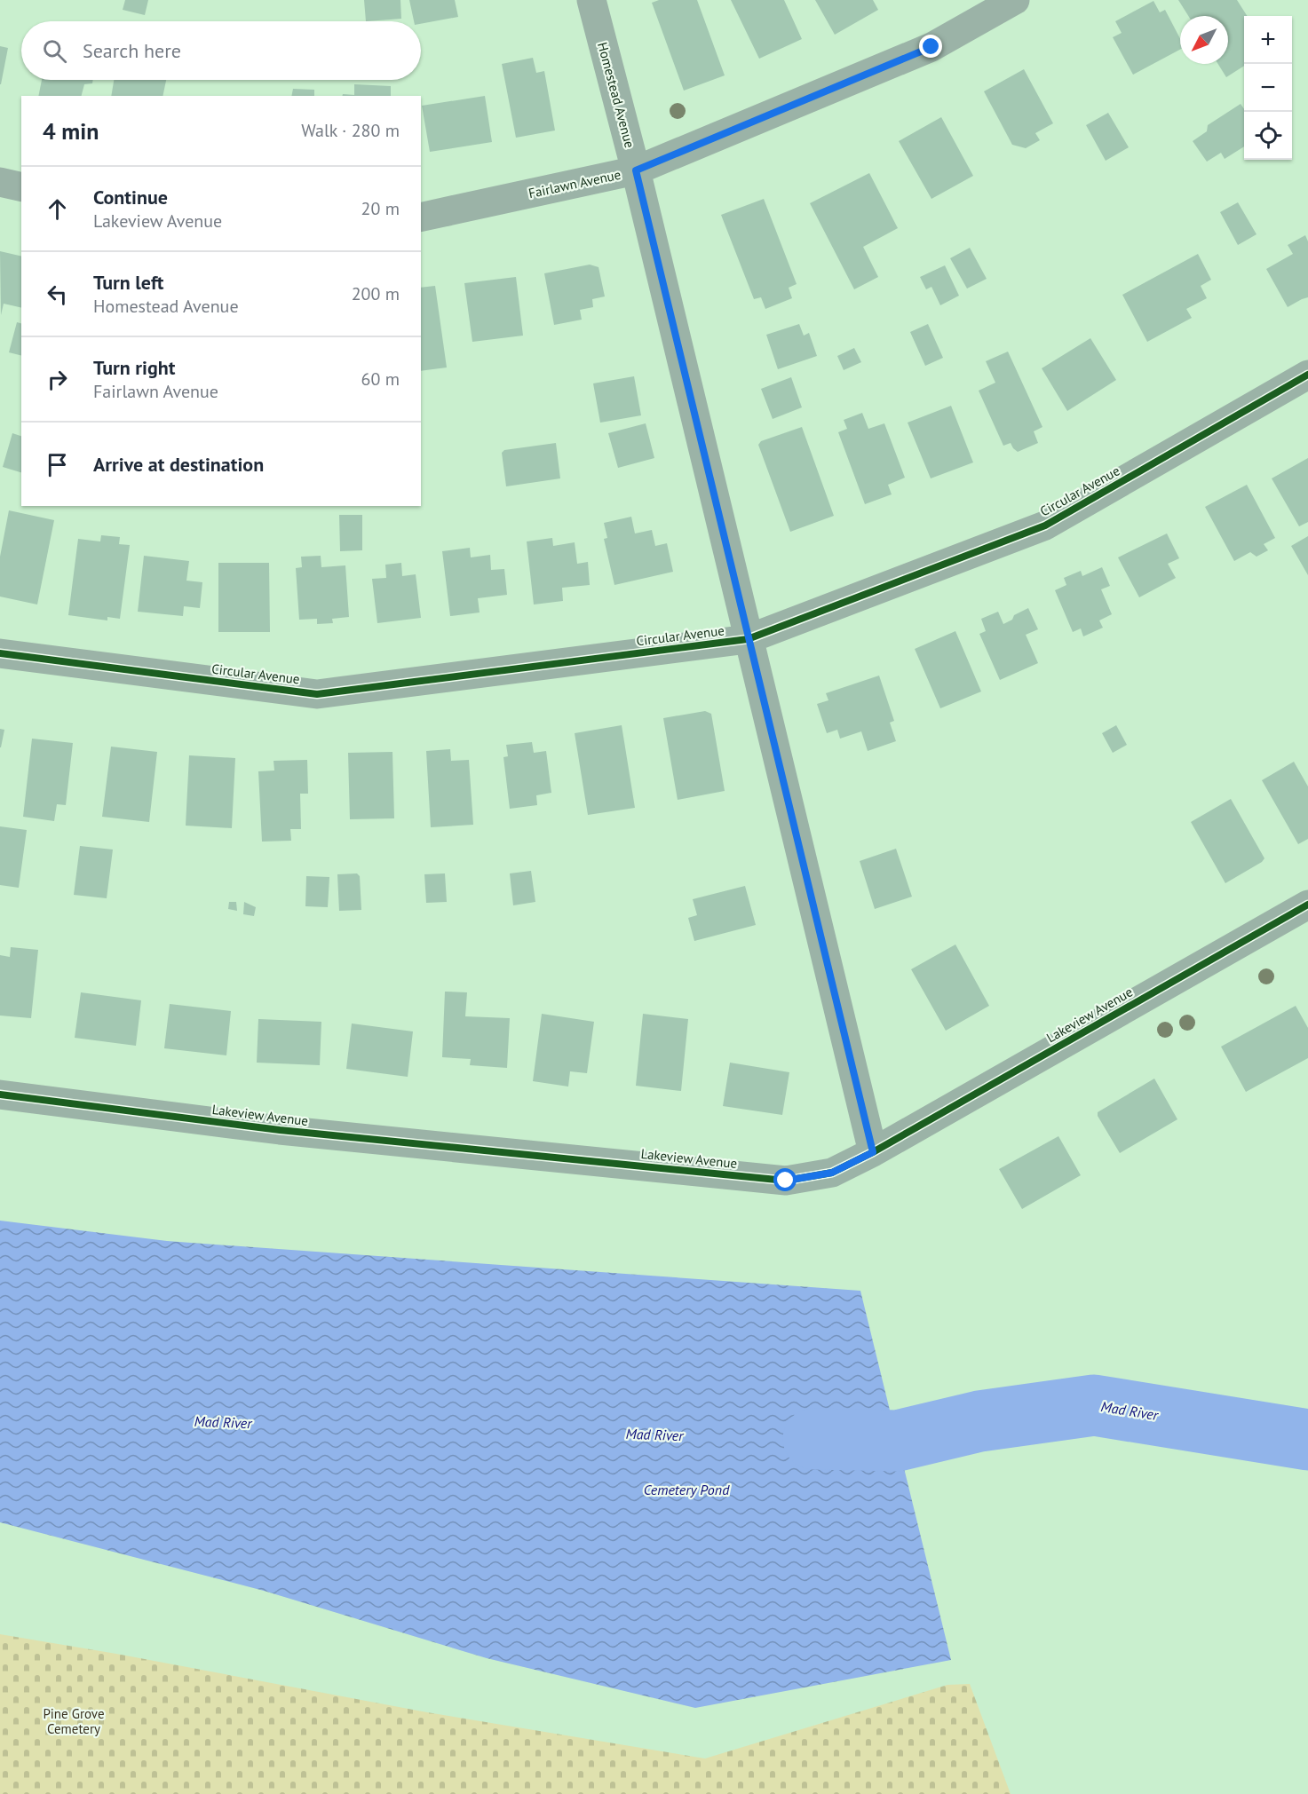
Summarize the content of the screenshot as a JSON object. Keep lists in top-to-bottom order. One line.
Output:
{"streets":{"street":["Homestead Avenue","Fairlawn Avenue","Circular Avenue","Lakeview Avenue"]},"crossings":[["Homestead Avenue","Fairlawn Avenue"],["Homestead Avenue","Circular Avenue"],["Homestead Avenue","Lakeview Avenue"]],"water":["Mad River","Cemetery Pond"],"parks":["Pine Grove Cemetery"],"north":"bottom left","page":{"map_buttons":["+","−"],"search":"Search here","heading":["4 min","Walk · 280 m"],"list":[["Continue","Lakeview Avenue","20 m"],["Turn left","Homestead Avenue","200 m"],["Turn right","Fairlawn Avenue","60 m"],"Arrive at destination"]}}
